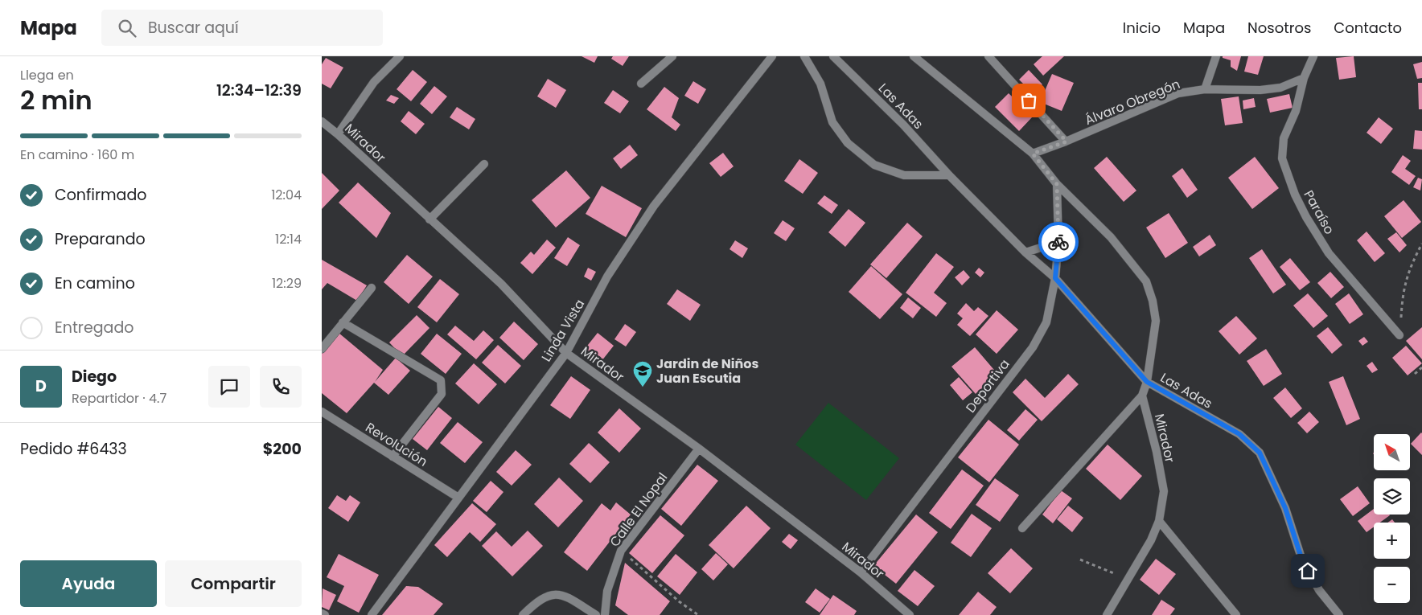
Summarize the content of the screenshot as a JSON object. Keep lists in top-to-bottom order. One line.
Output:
{"streets":{"street":["Álvaro Obregón","Las Adas","Mirador","Paraíso","Linda Vista","Deportiva","Revolución","Calle El Nopal"]},"crossings":[["Álvaro Obregón","Paraíso"],["Las Adas","Deportiva"],["Mirador","Linda Vista"],["Mirador","Deportiva"],["Mirador","Calle El Nopal"],["Linda Vista","Revolución"]],"places":{"school or university":["Jardin de Niños Juan Escutia"]},"north":"top left","page":{"header":"Mapa","search":"Buscar aquí","nav":["Inicio","Mapa","Nosotros","Contacto"],"heading":["2 min","Llega en","12:34–12:39"],"panel":["Diego","Repartidor · 4.7","Pedido #6433","$200"],"bar":"En camino · 160 m","list":[["Confirmado","12:04"],["Preparando","12:14"],["En camino","12:29"],"Entregado"],"round":"D","map_buttons":["+","−"],"buttons":["Ayuda","Compartir"]}}
